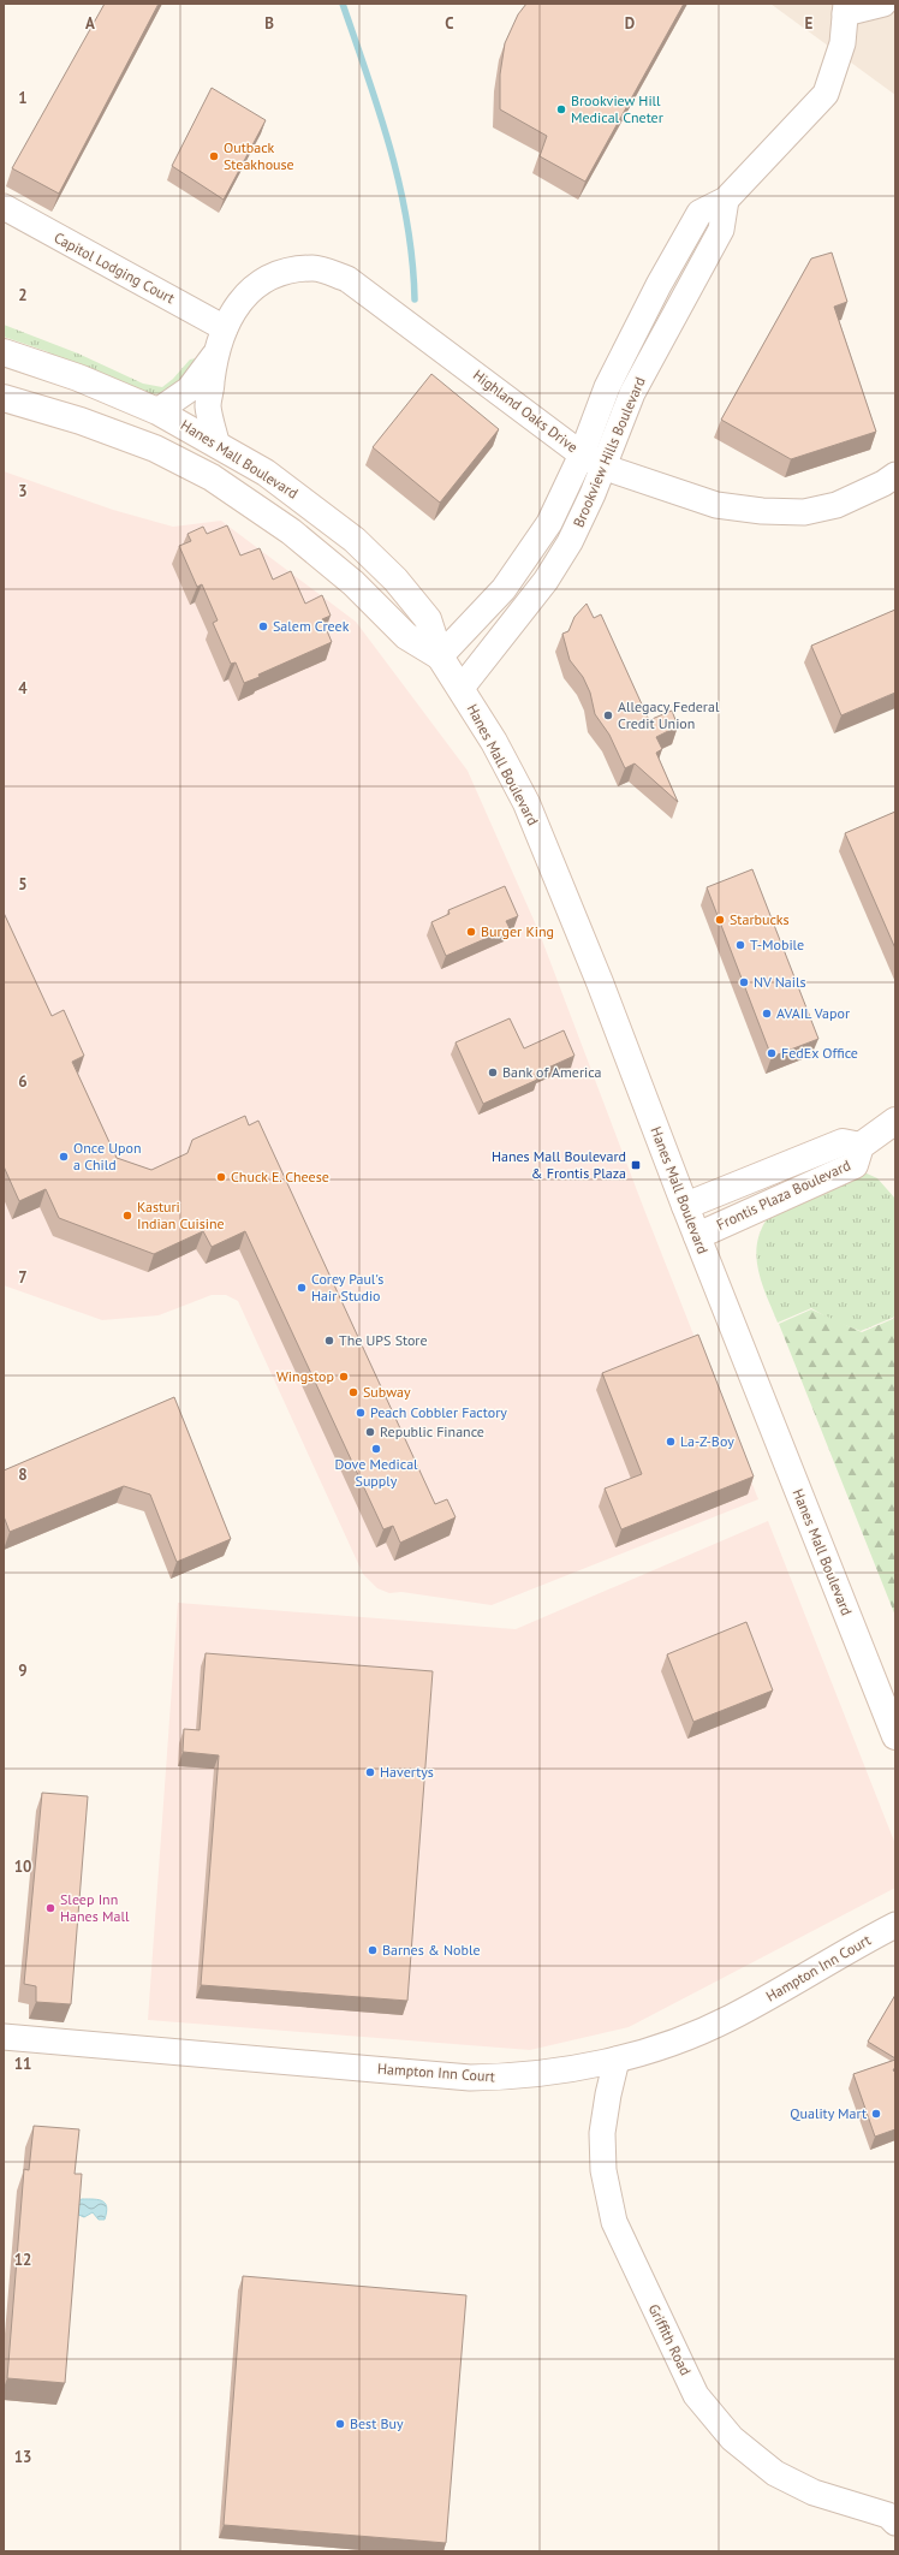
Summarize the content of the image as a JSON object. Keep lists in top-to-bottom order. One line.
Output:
{"streets":{"main road":["Hanes Mall Boulevard","Frontis Plaza Boulevard"],"street":["Capitol Lodging Court","Highland Oaks Drive","Brookview Hills Boulevard","Hampton Inn Court","Griffith Road"]},"crossings":[["Capitol Lodging Court","Highland Oaks Drive"],["Highland Oaks Drive","Brookview Hills Boulevard"],["Highland Oaks Drive","Hanes Mall Boulevard"],["Brookview Hills Boulevard","Hanes Mall Boulevard"],["Hanes Mall Boulevard","Frontis Plaza Boulevard"],["Hampton Inn Court","Griffith Road"]],"places":{"other":["Brookview Hill Medical Cneter","Outback Steakhouse","Salem Creek","Allegacy Federal Credit Union","Starbucks","Burger King","T-Mobile","NV Nails","AVAIL Vapor","FedEx Office","Bank of America","Once Upon a Child","Chuck E. Cheese","Kasturi Indian Cuisine","Corey Paul's Hair Studio","The UPS Store","Wingstop","Subway","Peach Cobbler Factory","Republic Finance","La-Z-Boy","Dove Medical Supply","Havertys","Sleep Inn Hanes Mall","Barnes & Noble","Quality Mart","Best Buy"],"transit":["Hanes Mall Boulevard & Frontis Plaza"]},"grid":{"columns":["A","B","C","D","E"],"rows":["1","2","3","4","5","6","7","8","9","10","11","12","13"]}}
